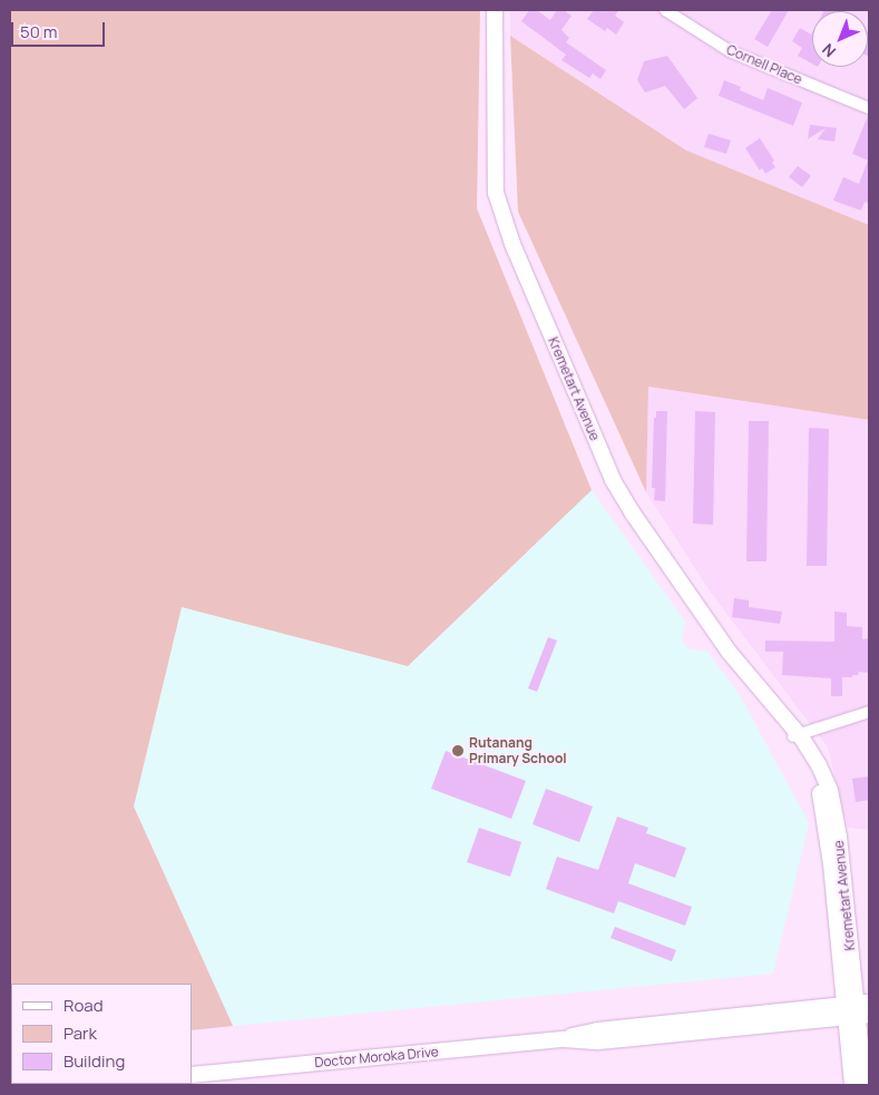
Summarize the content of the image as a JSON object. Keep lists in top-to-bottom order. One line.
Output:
{"streets":{"street":["Cornell Place","Kremetart Avenue","Doctor Moroka Drive"]},"crossings":[["Kremetart Avenue","Doctor Moroka Drive"]],"places":["Rutanang Primary School"],"legend":["Road","Park","Building"],"scale_bar":"50 m","north":"bottom left"}
